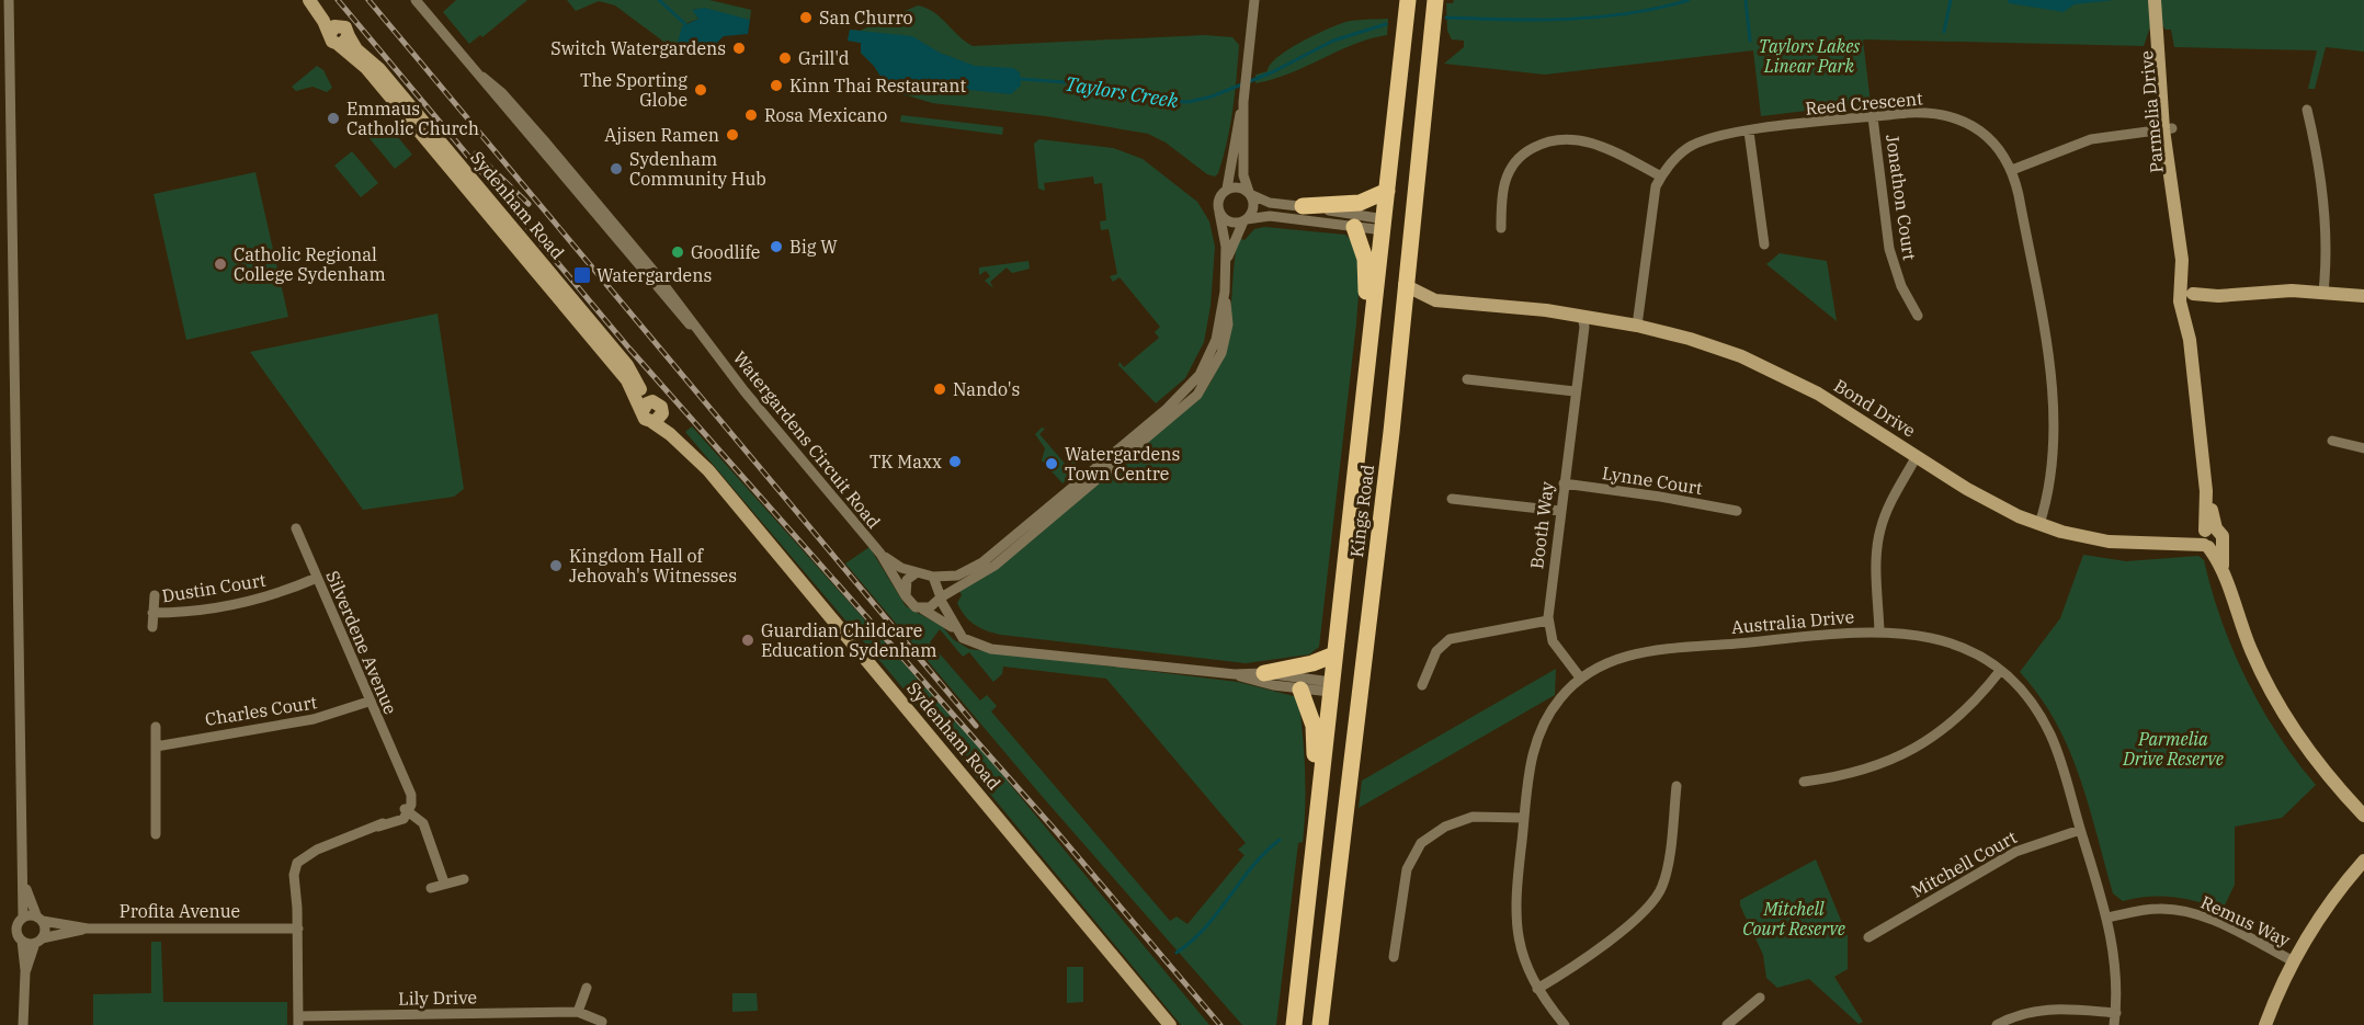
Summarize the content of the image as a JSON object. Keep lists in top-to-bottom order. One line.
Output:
{"streets":{"main road":["Kings Road"],"street":["Reed Crescent","Parmelia Drive","Jonathon Court","Sydenham Road","Bond Drive","Watergardens Circuit Road","Lynne Court","Booth Way","Dustin Court","Australia Drive","Silverdene Avenue","Charles Court","Mitchell Court","Profita Avenue","Remus Way","Lily Drive"]},"crossings":[["Reed Crescent","Jonathon Court"],["Reed Crescent","Bond Drive"],["Parmelia Drive","Bond Drive"],["Bond Drive","Booth Way"],["Lynne Court","Booth Way"],["Booth Way","Australia Drive"],["Dustin Court","Silverdene Avenue"],["Australia Drive","Mitchell Court"],["Australia Drive","Remus Way"],["Silverdene Avenue","Charles Court"]],"water":["Taylors Creek"],"parks":["Taylors Lakes Linear Park","Parmelia Drive Reserve","Mitchell Court Reserve"],"places":{"other":["San Churro","Switch Watergardens","Grill'd","Kinn Thai Restaurant","The Sporting Globe","Rosa Mexicano","Emmaus Catholic Church","Ajisen Ramen","Sydenham Community Hub","Big W","Goodlife","Catholic Regional College Sydenham","Nando's","TK Maxx","Watergardens Town Centre","Kingdom Hall of Jehovah's Witnesses","Guardian Childcare Education Sydenham"],"transit":["Watergardens"]}}
